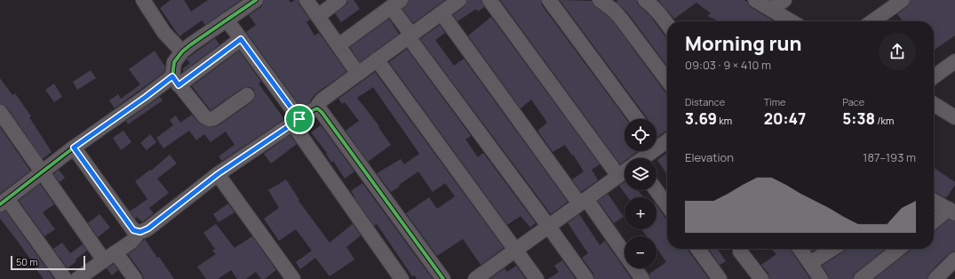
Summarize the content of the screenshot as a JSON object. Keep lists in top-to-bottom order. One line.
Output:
{"scale_bar":"50 m","page":{"heading":["Morning run","09:03 · 9 × 410 m"],"stats":[["Distance","3.69 km"],["Time","20:47"],["Pace","5:38 /km"]],"map_buttons":["+","−"],"chart":["Elevation","187–193 m"],"scale":"50 m"}}
